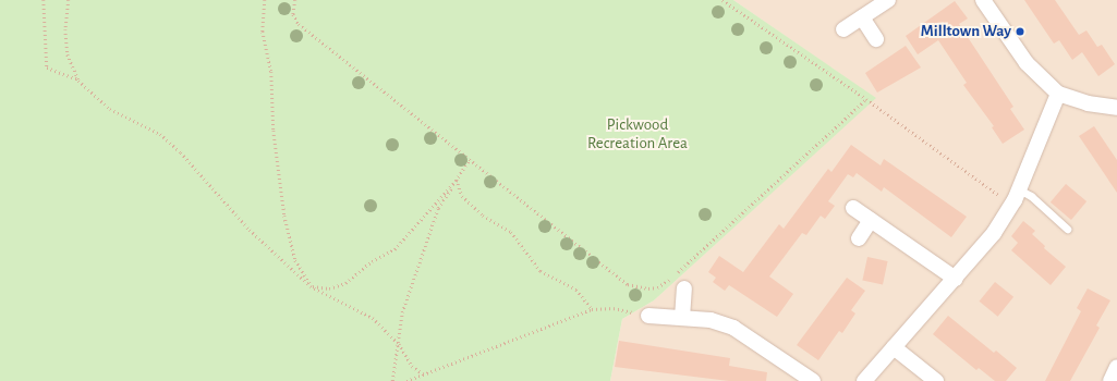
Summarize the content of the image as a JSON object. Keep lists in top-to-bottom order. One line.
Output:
{"parks":["Pickwood Recreation Area"],"places":["Milltown Way"]}
